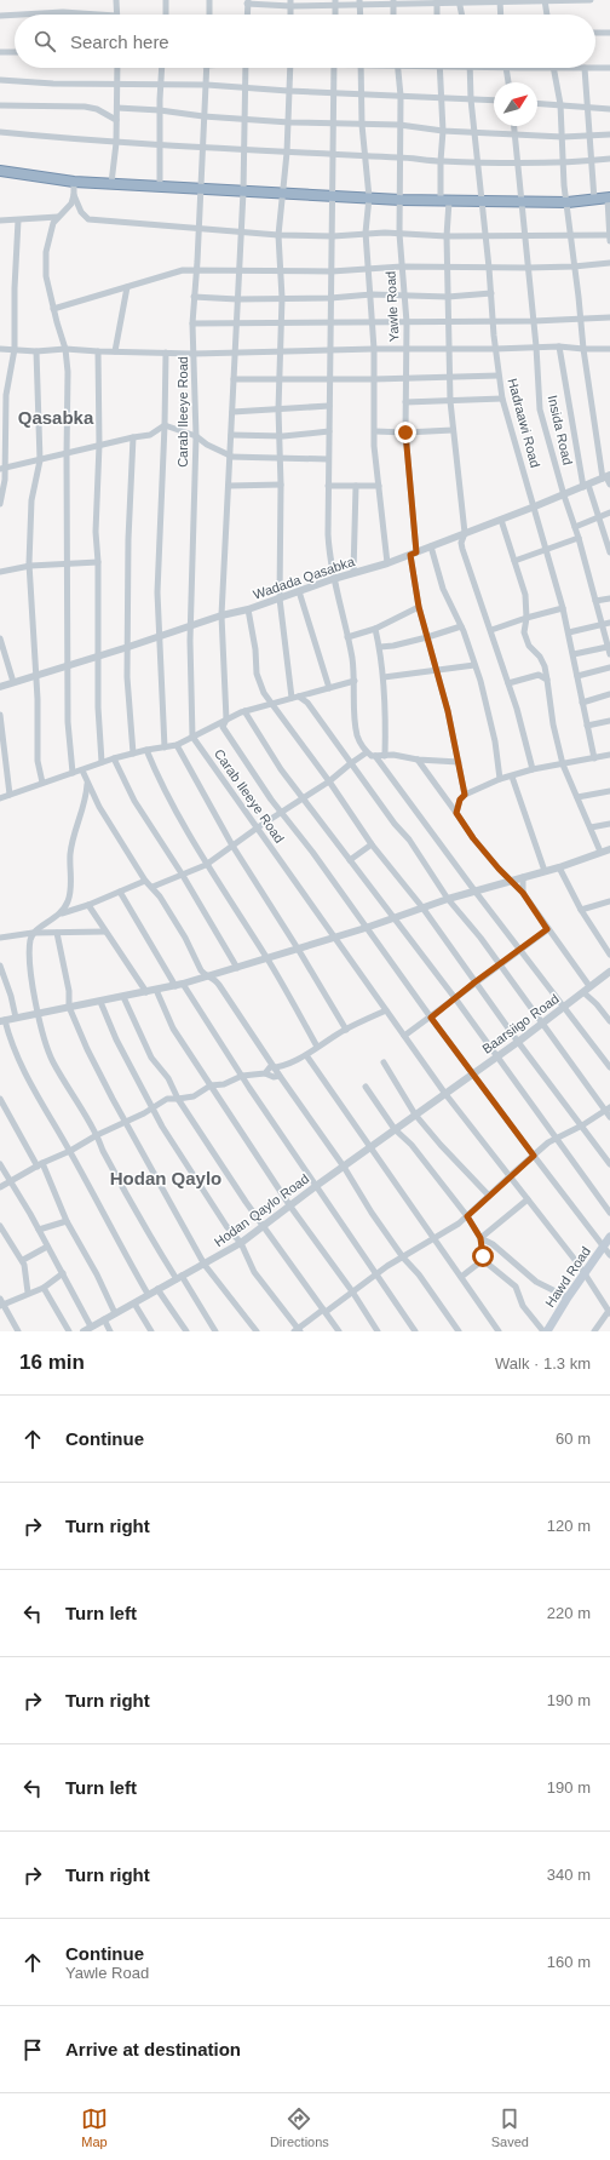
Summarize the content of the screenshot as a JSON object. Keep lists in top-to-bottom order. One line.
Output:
{"streets":{"main road":["Hawd Road"],"street":["Yawle Road","Carab Ileeye Road","Hadraawi Road","Insida Road","Wadada Qasabka","Baarsiigo Road","Hodan Qaylo Road"]},"crossings":[["Yawle Road","Wadada Qasabka"],["Carab Ileeye Road","Wadada Qasabka"],["Carab Ileeye Road","Baarsiigo Road"],["Carab Ileeye Road","Hodan Qaylo Road"],["Carab Ileeye Road","Hawd Road"],["Hadraawi Road","Wadada Qasabka"],["Insida Road","Wadada Qasabka"],["Baarsiigo Road","Hodan Qaylo Road"]],"districts":["Qasabka","Hodan Qaylo"],"north":"top right","page":{"search":"Search here","heading":["16 min","Walk · 1.3 km"],"list":[["Continue","60 m"],["Turn right","120 m"],["Turn left","220 m"],["Turn right","190 m"],["Turn left","190 m"],["Turn right","340 m"],["Continue","Yawle Road","160 m"],"Arrive at destination"],"nav":["Map","Directions","Saved"]}}
